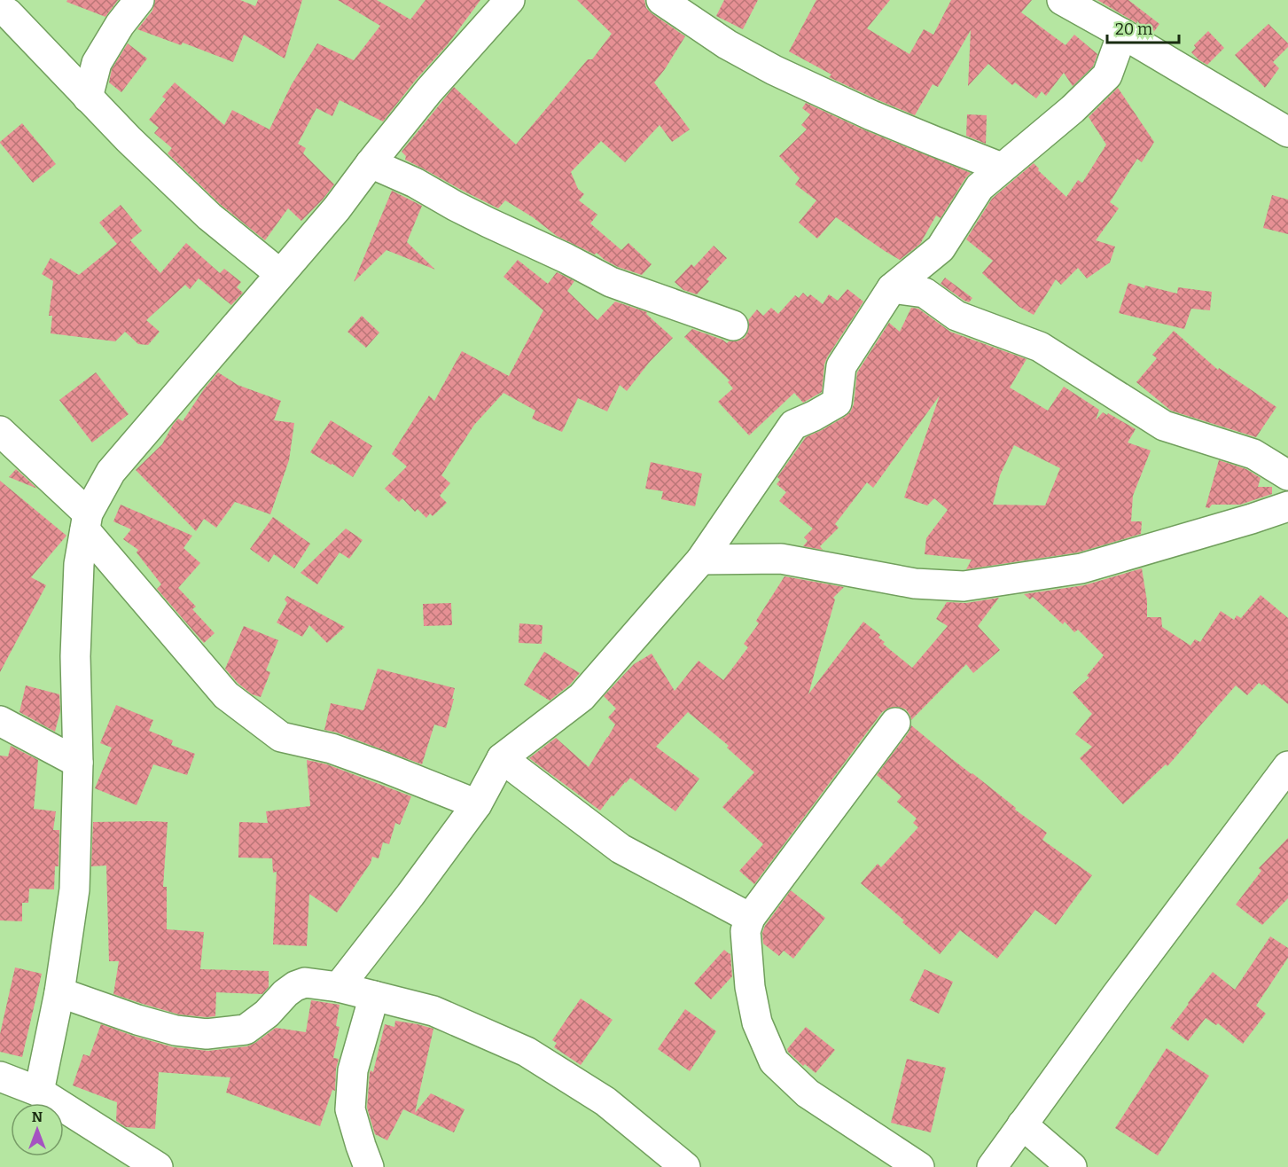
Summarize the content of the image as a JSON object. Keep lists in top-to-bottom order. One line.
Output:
{"scale_bar":"20 m","north":"top"}
